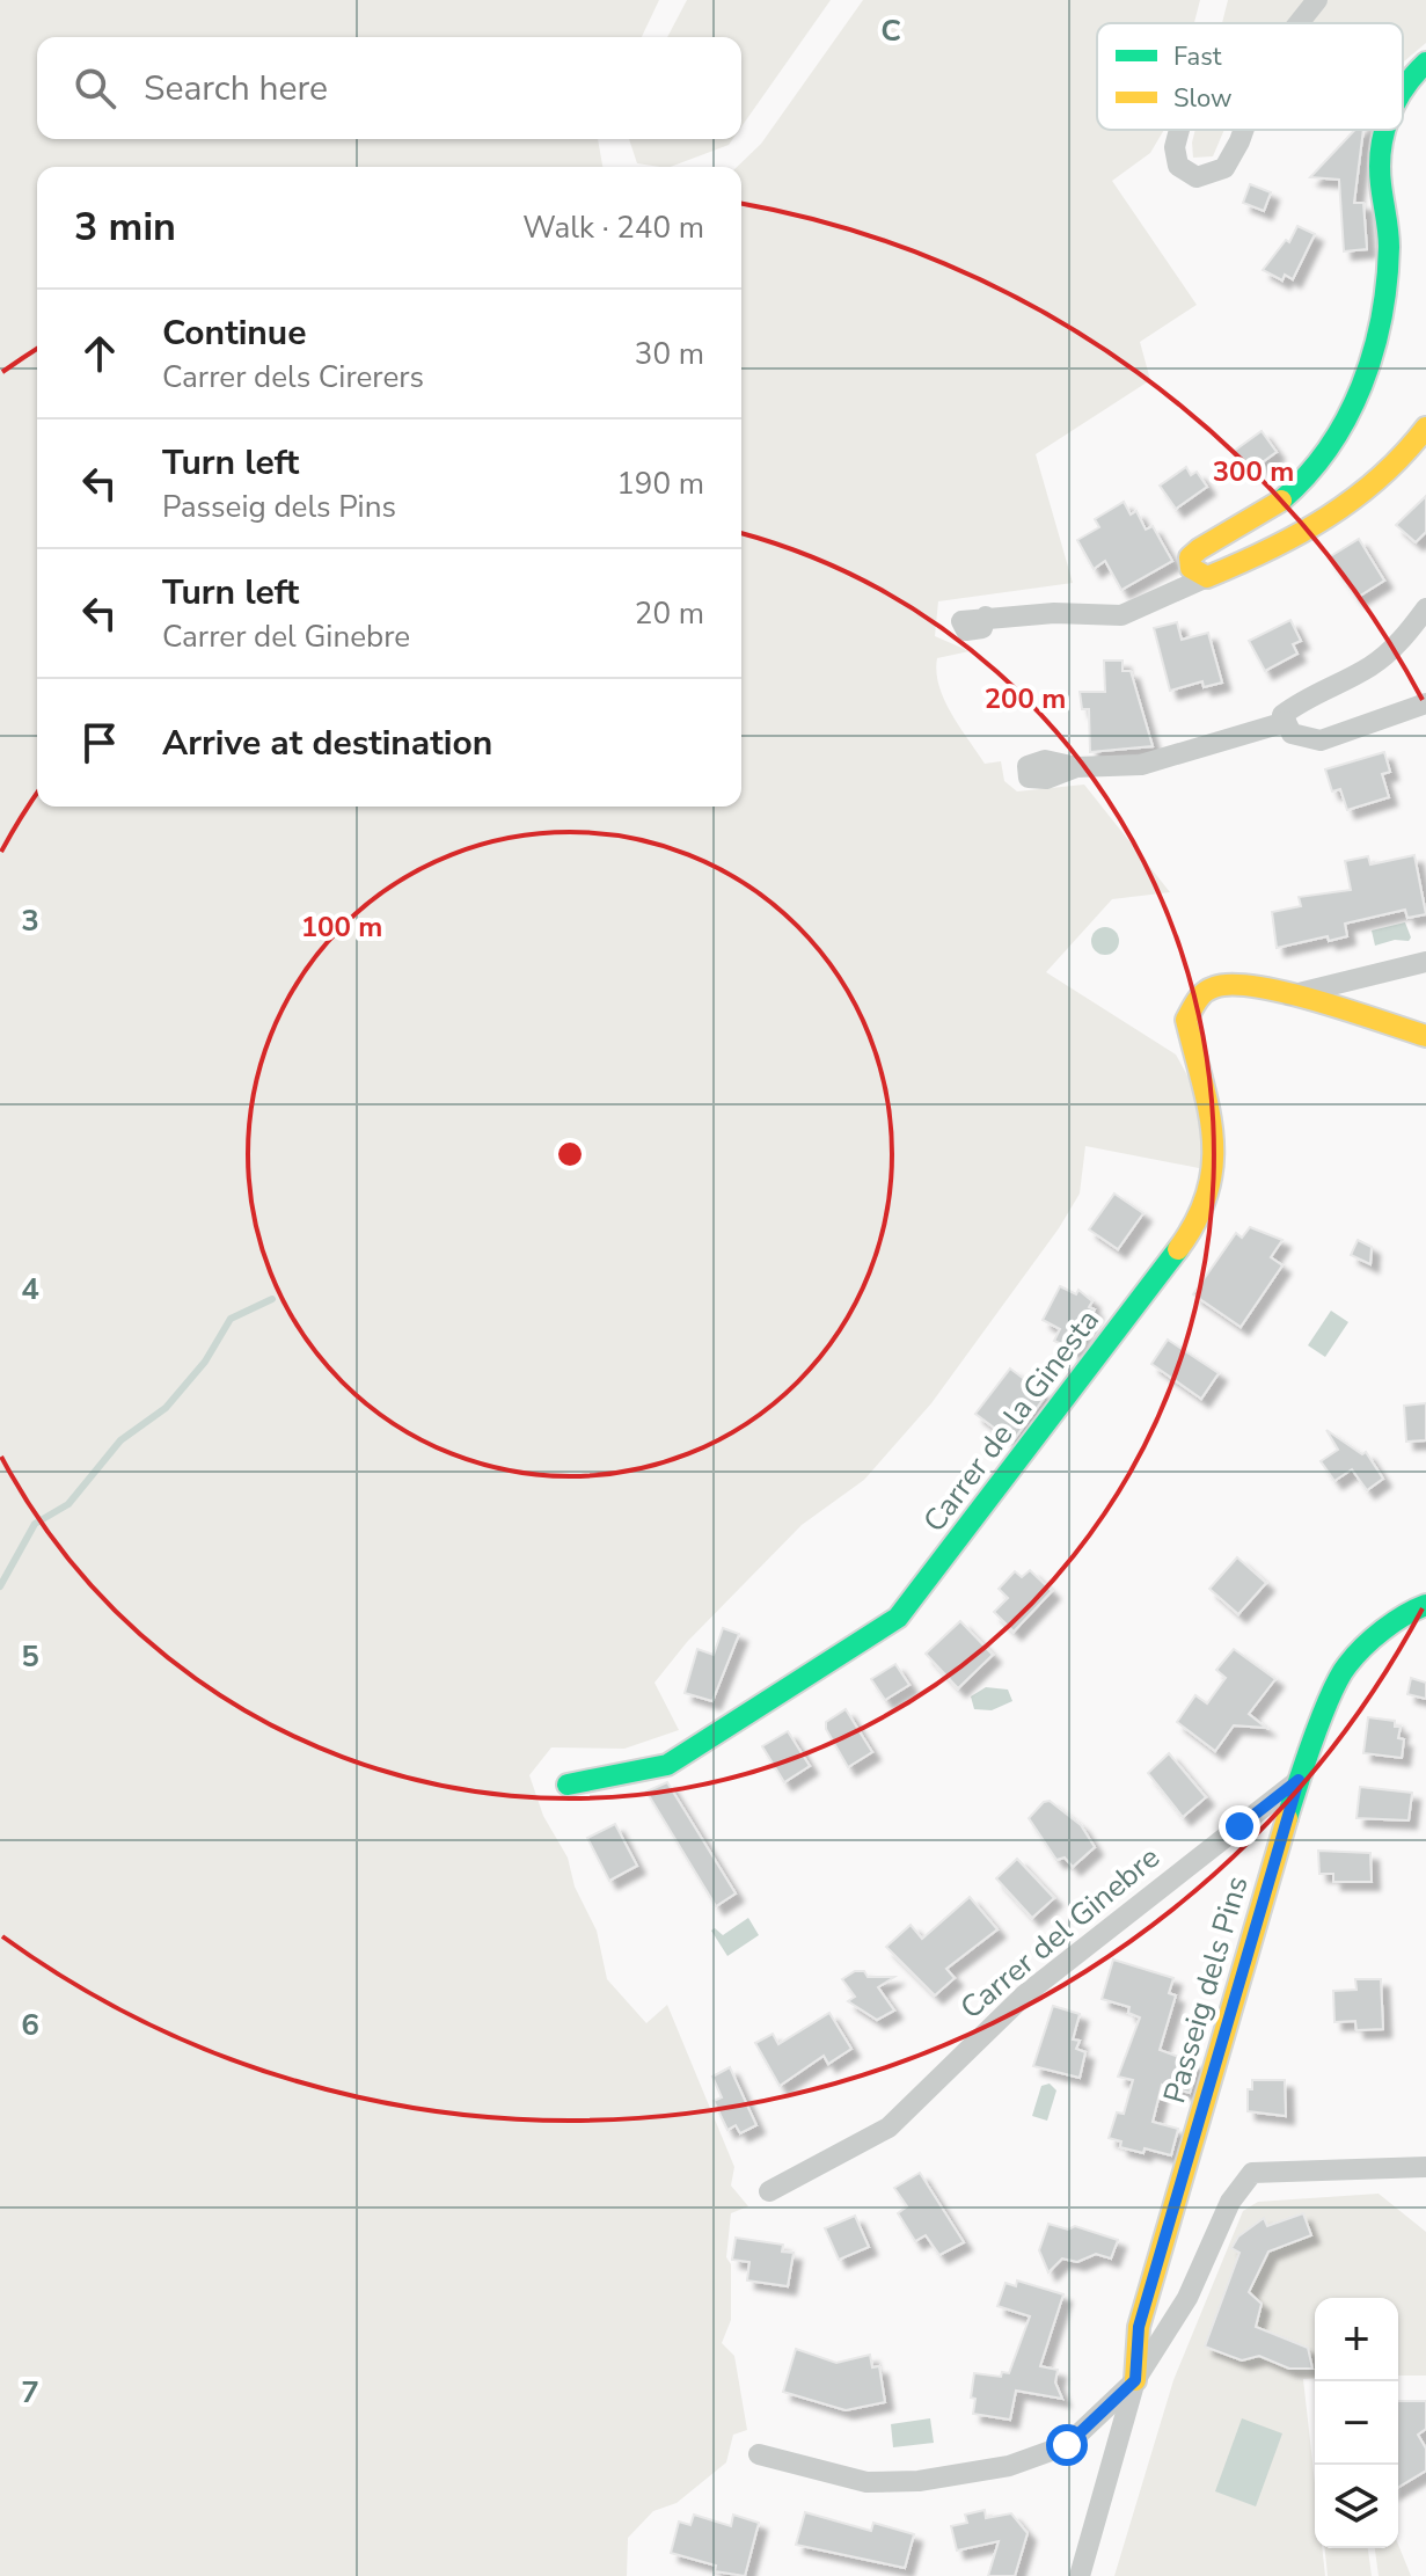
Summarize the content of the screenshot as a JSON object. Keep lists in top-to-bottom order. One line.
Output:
{"streets":{"street":["Carrer de la Ginesta","Carrer del Ginebre","Passeig dels Pins"]},"crossings":[["Carrer del Ginebre","Passeig dels Pins"]],"legend":["Fast","Slow"],"page":{"search":"Search here","heading":["3 min","Walk · 240 m"],"list":[["Continue","Carrer dels Cirerers","30 m"],["Turn left","Passeig dels Pins","190 m"],["Turn left","Carrer del Ginebre","20 m"],"Arrive at destination"],"map_buttons":["+","−"]},"grid":{"columns":["C"],"rows":["3","4","5","6","7"]},"rings":["300 m","200 m","100 m"]}
